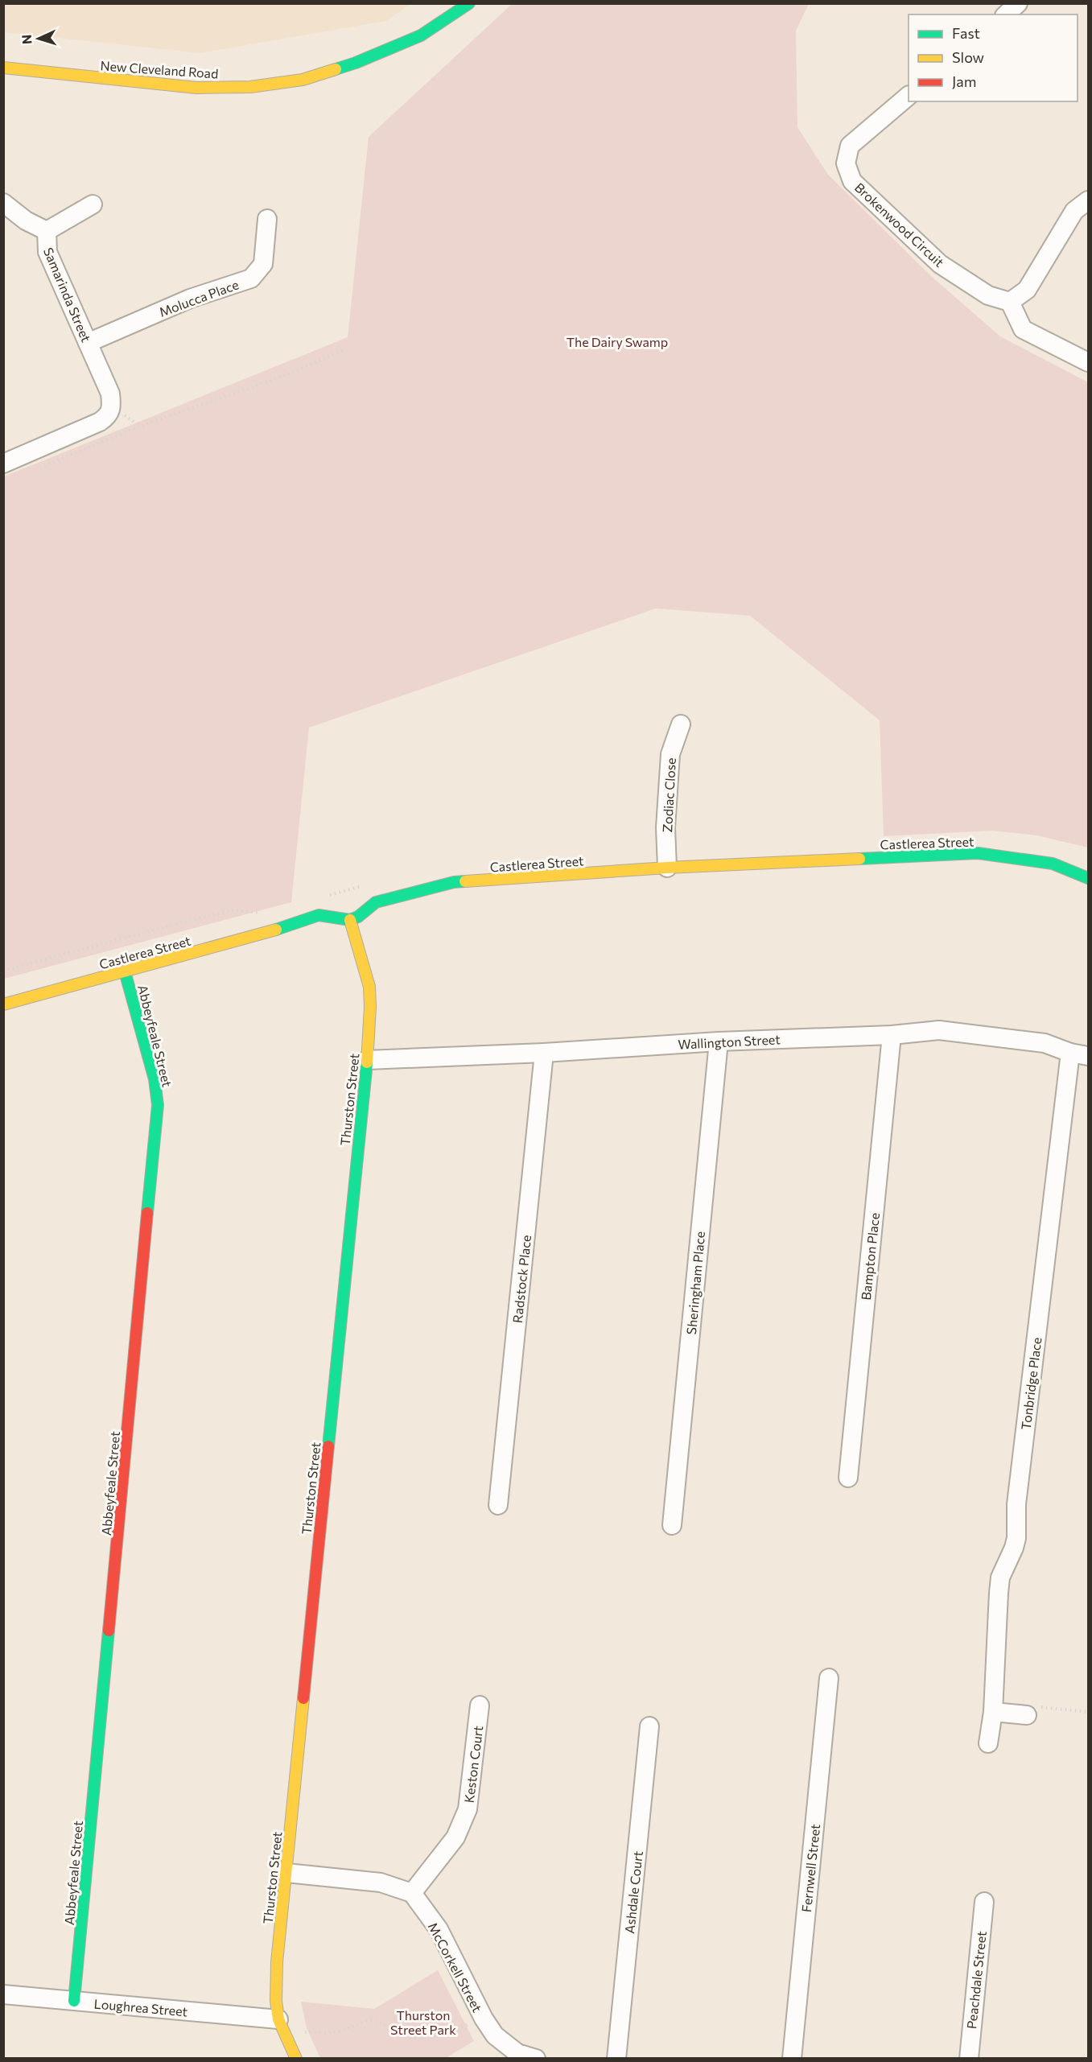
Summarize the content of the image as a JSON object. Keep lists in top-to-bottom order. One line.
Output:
{"streets":{"street":["New Cleveland Road","Brokenwood Circuit","Samarinda Street","Molucca Place","Zodiac Close","Castlerea Street","Abbeyfeale Street","Wallington Street","Thurston Street","Bampton Place","Radstock Place","Sheringham Place","Tonbridge Place","Keston Court","Fernwell Street","Ashdale Court","McCorkell Street","Peachdale Street","Loughrea Street"]},"crossings":[["Samarinda Street","Molucca Place"],["Zodiac Close","Castlerea Street"],["Castlerea Street","Abbeyfeale Street"],["Castlerea Street","Thurston Street"],["Abbeyfeale Street","Loughrea Street"],["Wallington Street","Thurston Street"],["Wallington Street","Bampton Place"],["Wallington Street","Radstock Place"],["Wallington Street","Sheringham Place"],["Wallington Street","Tonbridge Place"],["Thurston Street","Loughrea Street"],["Keston Court","McCorkell Street"]],"parks":["The Dairy Swamp","Thurston Street Park"],"legend":["Fast","Slow","Jam"],"north":"left"}
